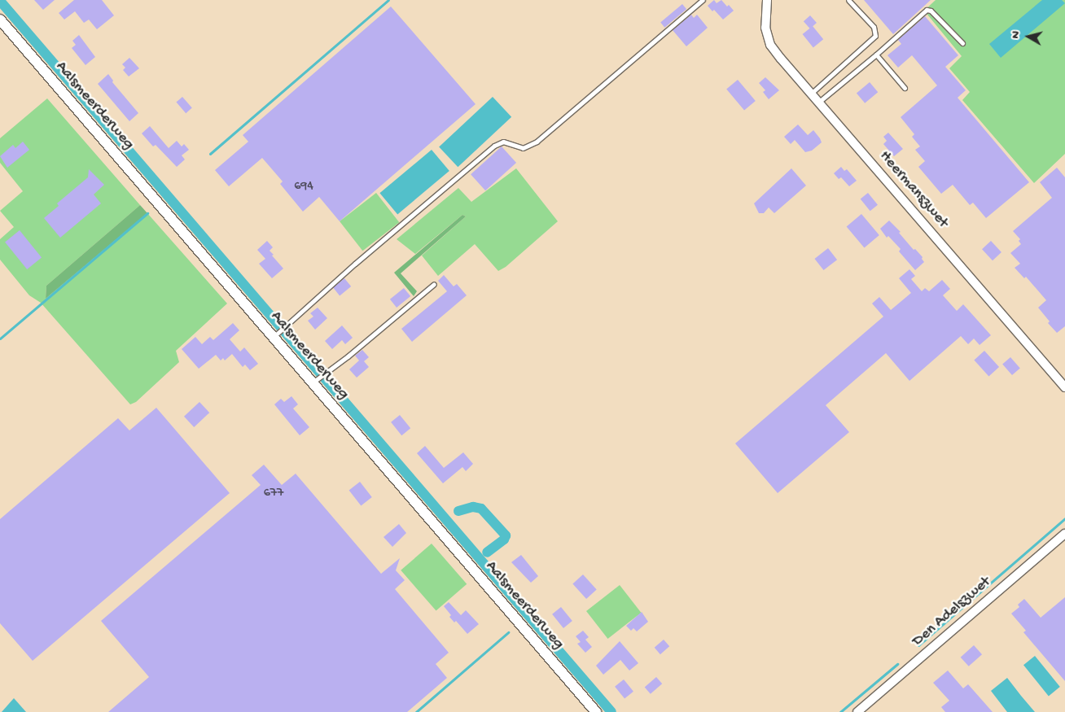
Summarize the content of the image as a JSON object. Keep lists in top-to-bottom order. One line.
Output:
{"streets":{"street":["Aalsmeerderweg","Heermanszwet","Den Adelszwet"]},"house_numbers":["694","677"],"north":"left"}
